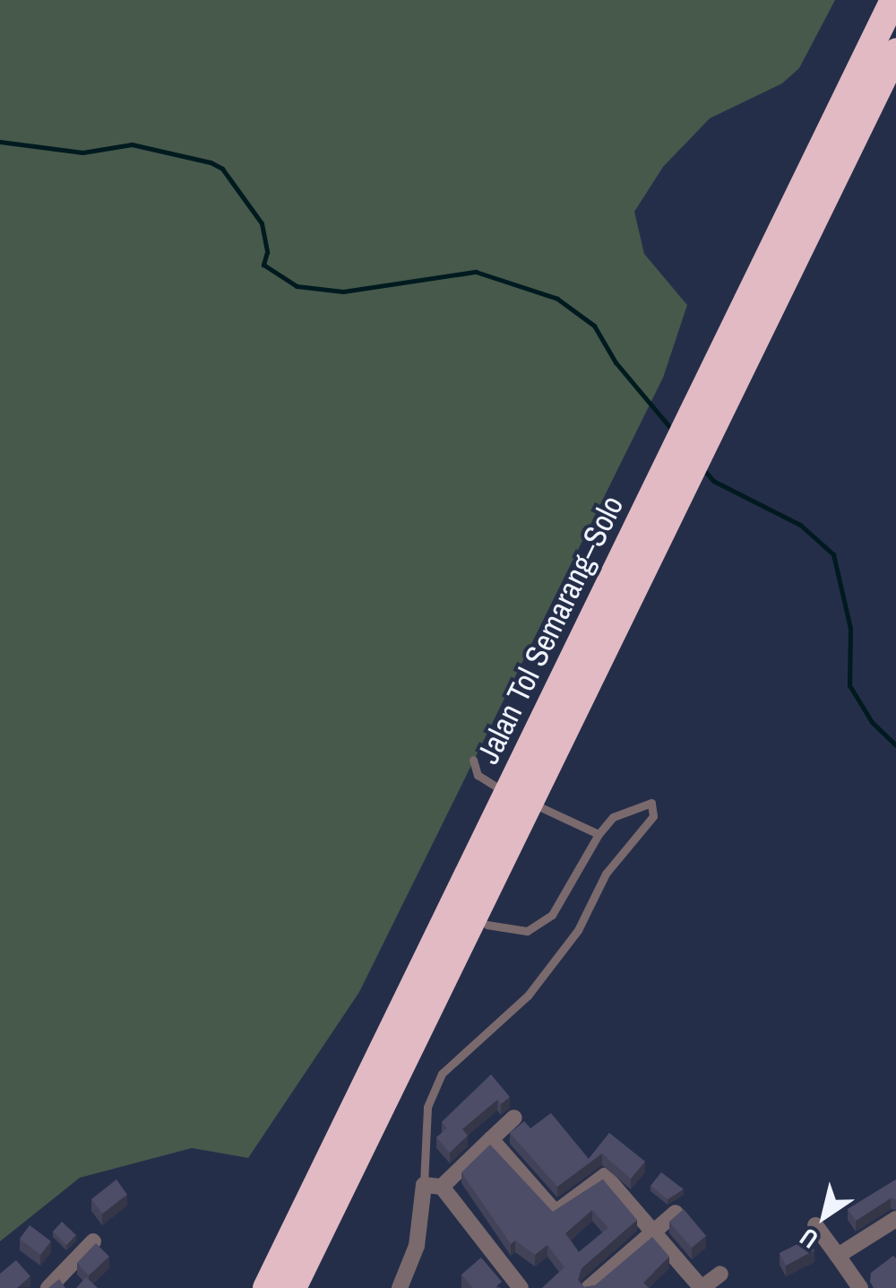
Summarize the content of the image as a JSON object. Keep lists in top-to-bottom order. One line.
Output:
{"streets":{"highway":["Jalan Tol Semarang–Solo"]},"north":"bottom left"}
